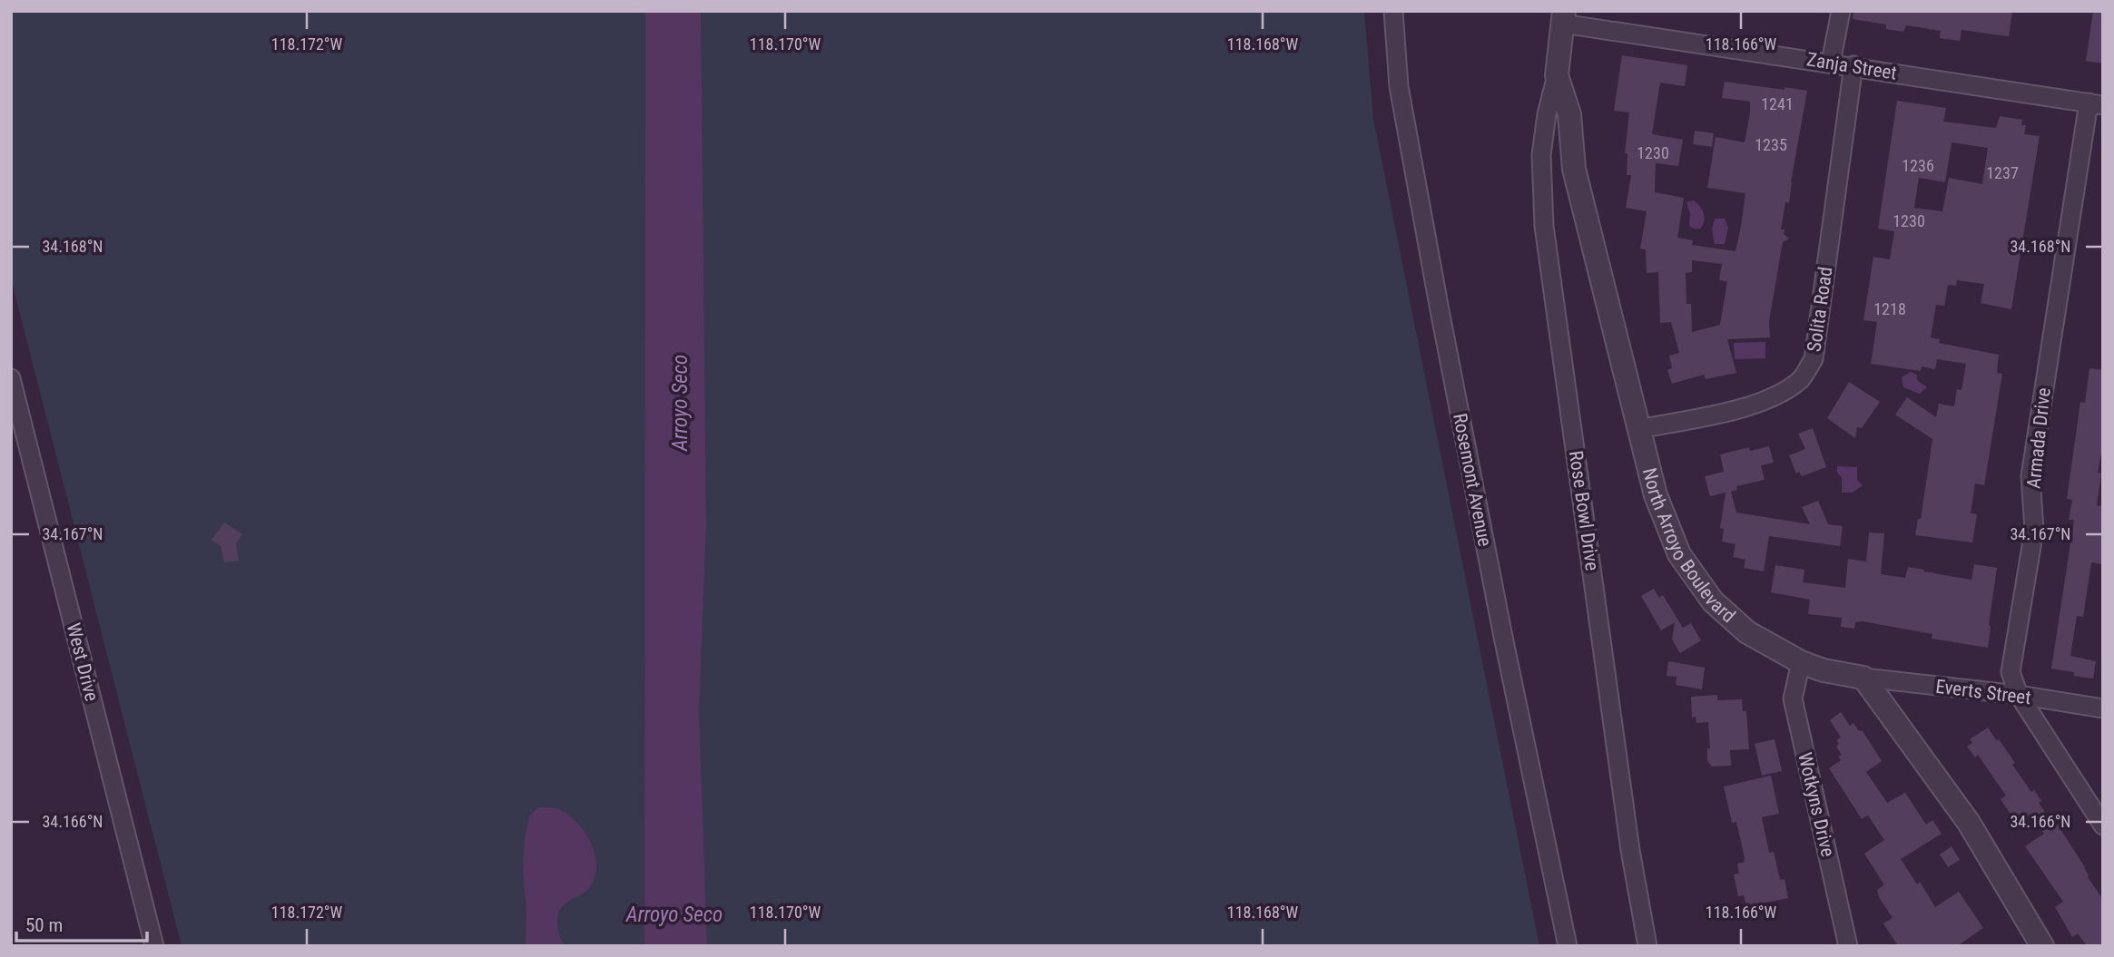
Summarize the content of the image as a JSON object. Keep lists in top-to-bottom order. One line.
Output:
{"streets":{"street":["Zanja Street","Solita Road","Armada Drive","Rosemont Avenue","Rose Bowl Drive","North Arroyo Boulevard","West Drive","Everts Street","Wotkyns Drive"]},"crossings":[["Zanja Street","Solita Road"],["Zanja Street","Armada Drive"],["Zanja Street","North Arroyo Boulevard"],["Solita Road","North Arroyo Boulevard"],["Armada Drive","Everts Street"],["Rose Bowl Drive","North Arroyo Boulevard"],["North Arroyo Boulevard","Everts Street"],["North Arroyo Boulevard","Wotkyns Drive"]],"water":["Arroyo Seco"],"house_numbers":["1241","1235","1230","1236","1237","1230","1218"],"scale_bar":"50 m","coordinates":["118.172°W","118.170°W","118.168°W","118.166°W","34.168°N","34.167°N","34.166°N"]}
